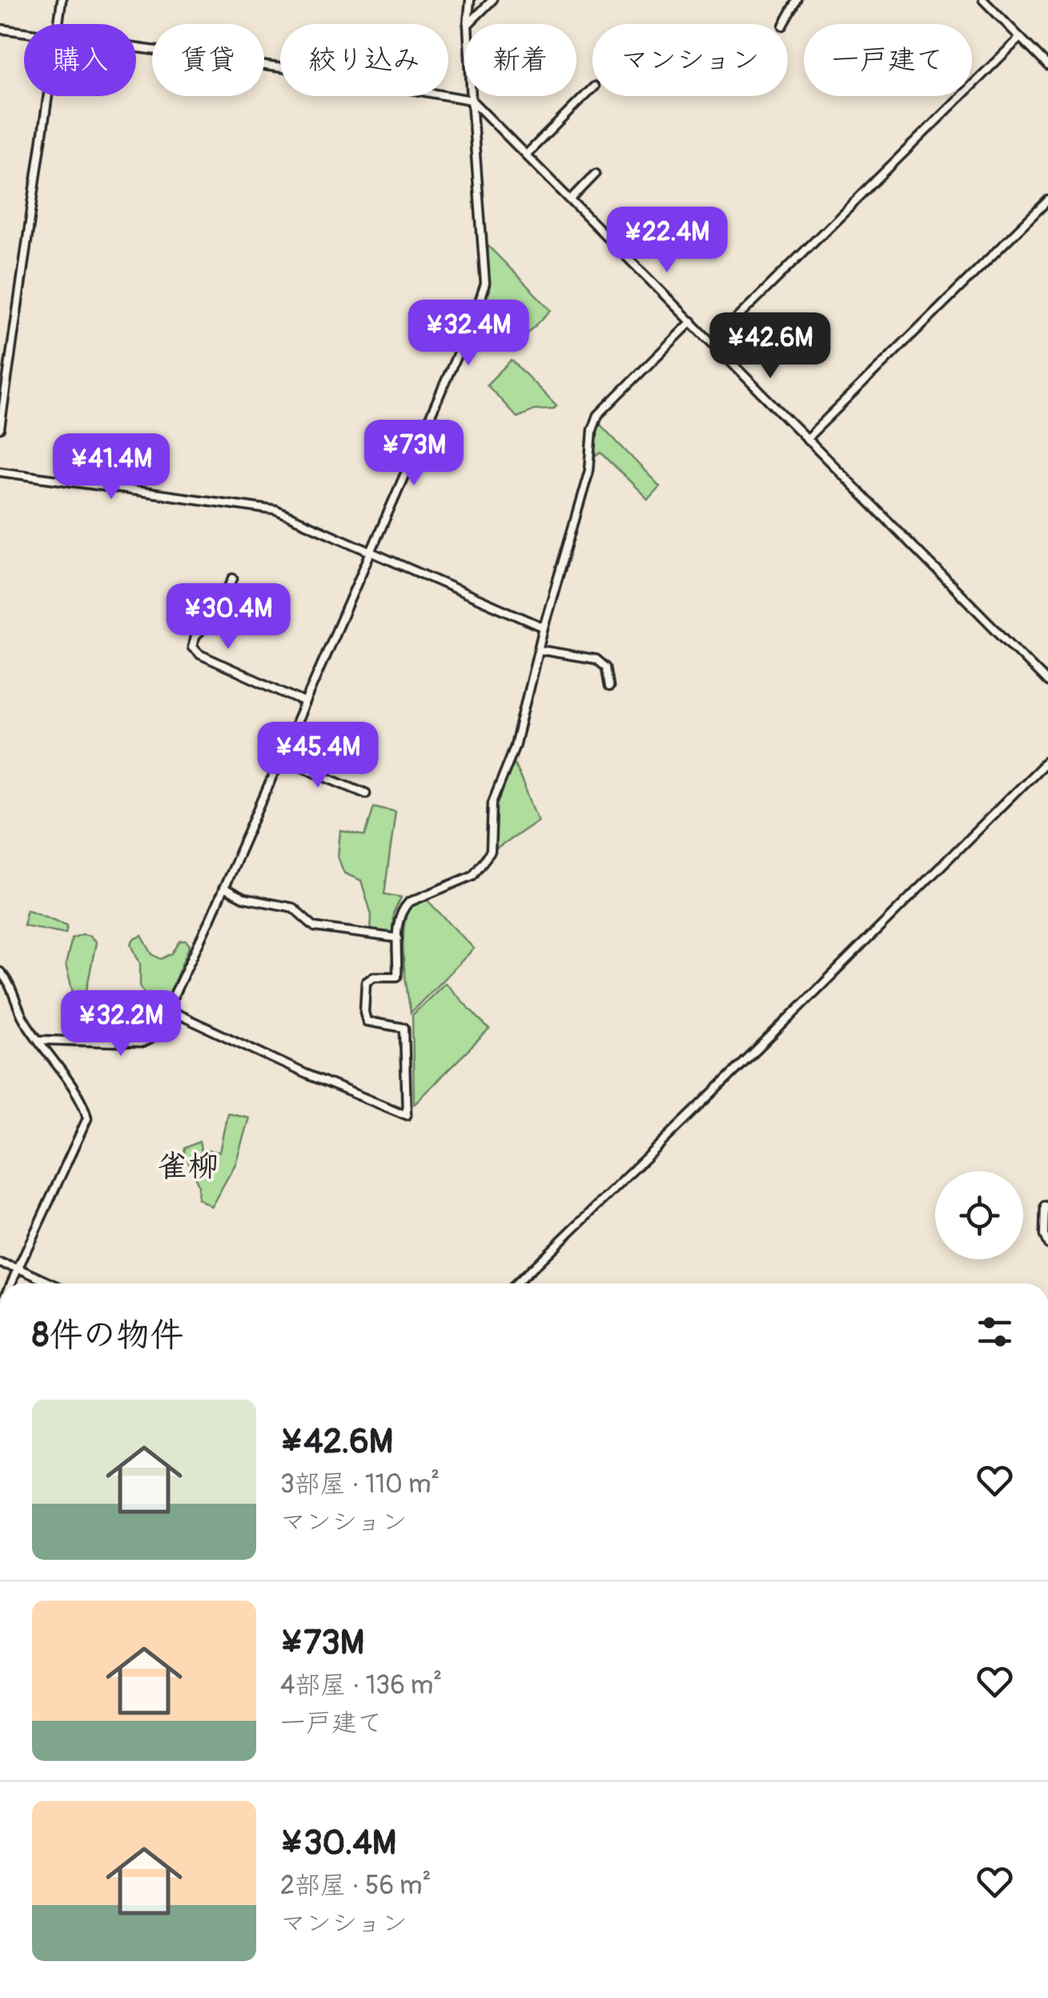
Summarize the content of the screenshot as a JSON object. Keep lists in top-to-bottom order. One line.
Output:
{"districts":["雀柳"],"page":{"chip":["購入","賃貸","絞り込み","新着","マンション","一戸建て"],"price":["¥22.4M","¥32.4M","¥42.6M","¥73M","¥41.4M","¥30.4M","¥45.4M","¥32.2M"],"heading":"8件の物件","list":[{"name":"¥42.6M","note":"3部屋 · 110 m² · マンション"},{"name":"¥73M","note":"4部屋 · 136 m² · 一戸建て"},{"name":"¥30.4M","note":"2部屋 · 56 m² · マンション"}]}}
